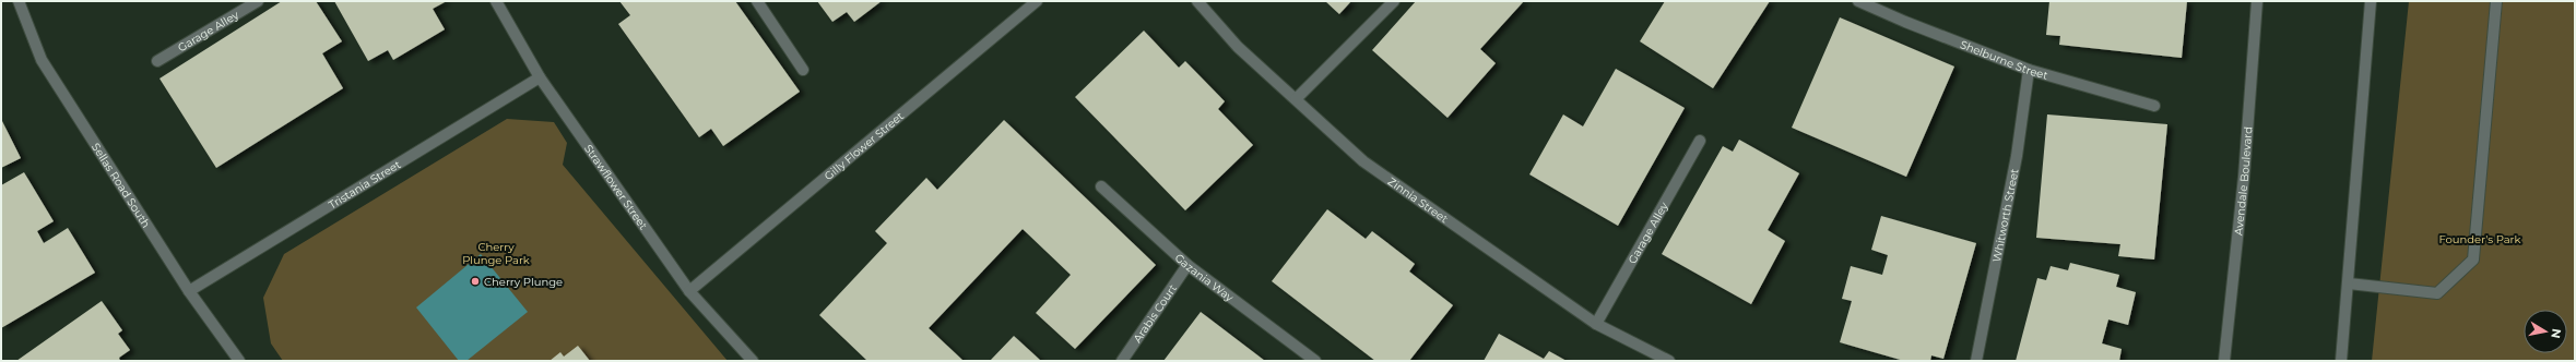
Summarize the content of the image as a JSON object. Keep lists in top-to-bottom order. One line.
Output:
{"streets":{"street":["Garage Alley","Shelburne Street","Gilly Flower Street","Avendale Boulevard","Sellas Road South","Tristania Street","Strawflower Street","Zinnia Street","Whitworth Street","Gazania Way","Arabis Court"]},"crossings":[["Garage Alley","Zinnia Street"],["Shelburne Street","Whitworth Street"],["Gilly Flower Street","Strawflower Street"],["Sellas Road South","Tristania Street"],["Tristania Street","Strawflower Street"],["Gazania Way","Arabis Court"]],"parks":["Founder's Park","Cherry Plunge Park"],"places":["Cherry Plunge"],"north":"right"}
